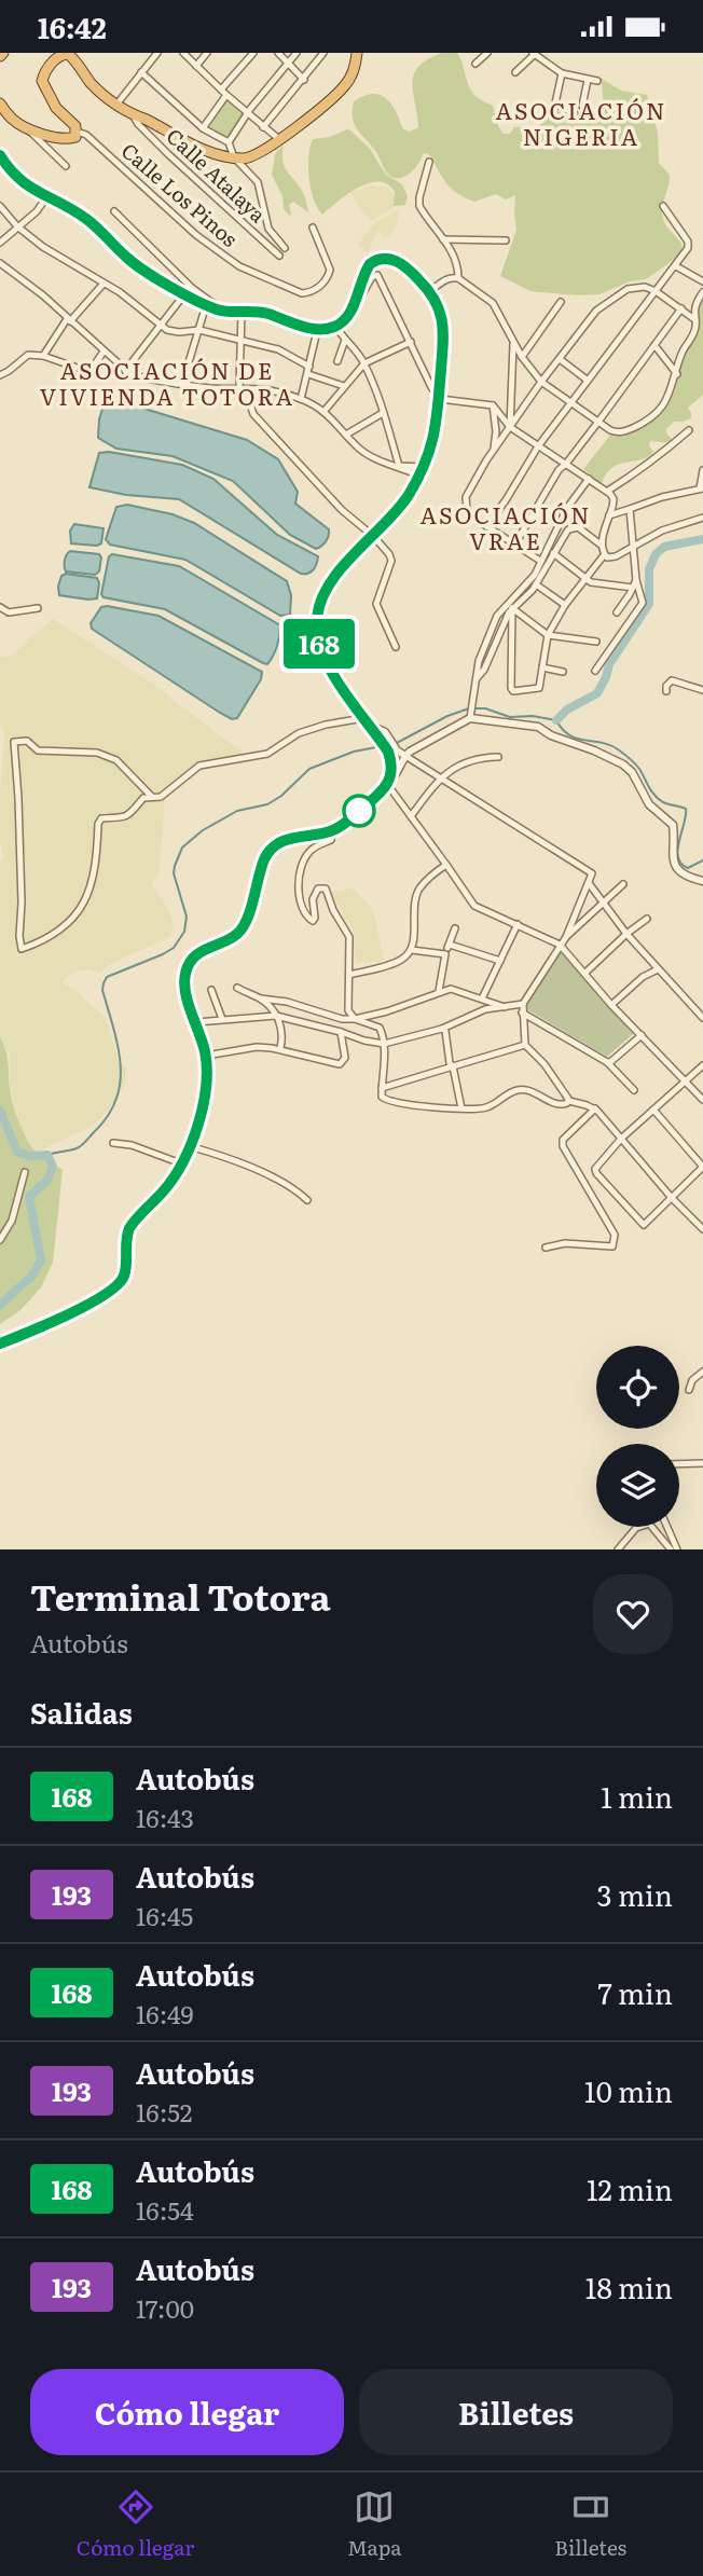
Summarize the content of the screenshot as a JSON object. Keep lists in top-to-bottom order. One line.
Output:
{"streets":{"street":["Calle Atalaya","Calle Los Pinos"]},"districts":["ASOCIACIÓN NIGERIA","ASOCIACIÓN DE VIVIENDA TOTORA","ASOCIACIÓN VRAE"],"lines":["bus line 168"],"page":{"status":"16:42","on_map":"168","heading":[["Terminal Totora","Autobús"],"Salidas"],"list":[{"mark":"168","name":"Autobús","note":"16:43","value":"1 min"},{"mark":"193","name":"Autobús","note":"16:45","value":"3 min"},{"mark":"168","name":"Autobús","note":"16:49","value":"7 min"},{"mark":"193","name":"Autobús","note":"16:52","value":"10 min"},{"mark":"168","name":"Autobús","note":"16:54","value":"12 min"},{"mark":"193","name":"Autobús","note":"17:00","value":"18 min"}],"buttons":["Cómo llegar","Billetes"],"tabs":["Cómo llegar","Mapa","Billetes"]}}
